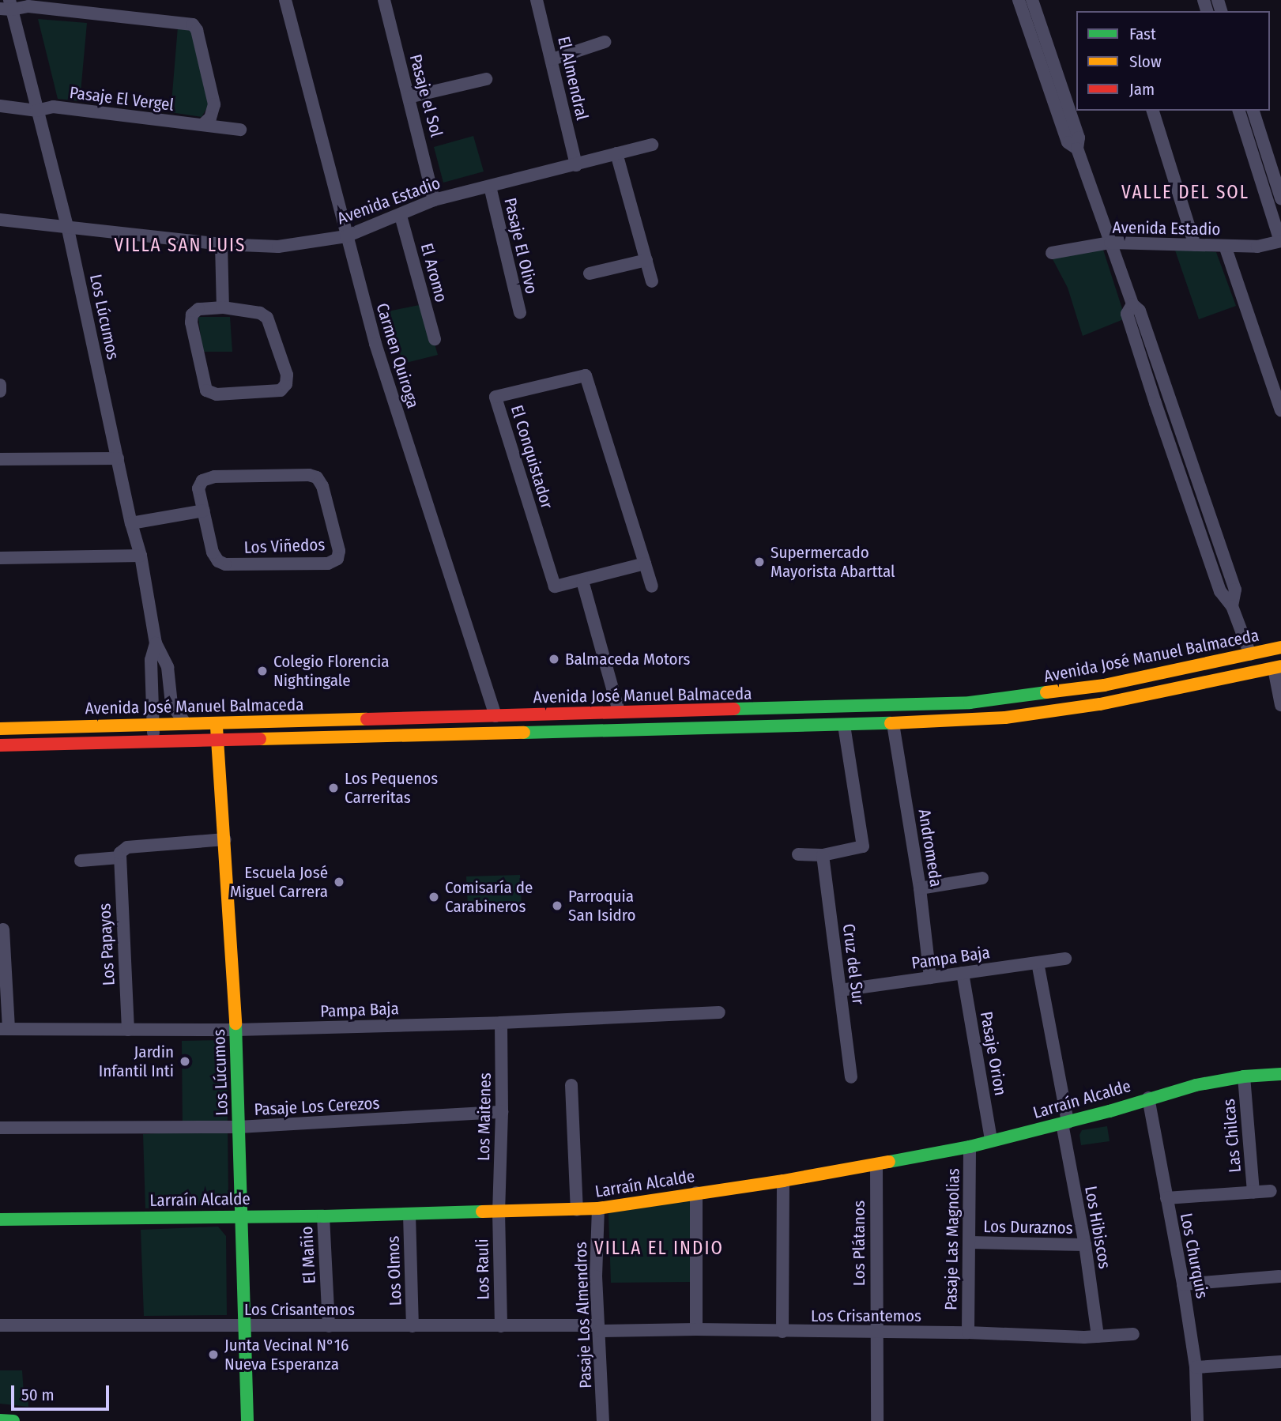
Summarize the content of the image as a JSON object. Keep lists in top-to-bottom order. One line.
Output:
{"streets":{"main road":["Los Lúcumos","Avenida José Manuel Balmaceda","Larraín Alcalde"],"street":["El Almendral","Pasaje el Sol","Pasaje El Vergel","Avenida Estadio","Pasaje El Olivo","El Aromo","Carmen Quiroga","El Conquistador","Los Viñedos","Andromeda","Los Papayos","Pampa Baja","Cruz del Sur","Pasaje Orion","Pasaje Los Cerezos","Los Maitenes","Las Chilcas","Los Duraznos","Los Hibiscos","Pasaje Las Magnolias","Los Plátanos","El Mañio","Los Churquis","Los Rauli","Los Olmos","Los Crisantemos","Pasaje Los Almendros"]},"crossings":[["El Almendral","Avenida Estadio"],["Pasaje el Sol","Avenida Estadio"],["Pasaje El Vergel","Los Lúcumos"],["Avenida Estadio","Pasaje El Olivo"],["Avenida Estadio","El Aromo"],["Avenida Estadio","Los Lúcumos"],["Avenida Estadio","Carmen Quiroga"],["Los Lúcumos","Avenida José Manuel Balmaceda"],["Los Lúcumos","Pampa Baja"],["Los Lúcumos","Larraín Alcalde"],["Los Lúcumos","Pasaje Los Cerezos"],["Los Lúcumos","Los Crisantemos"],["Carmen Quiroga","Avenida José Manuel Balmaceda"],["Avenida José Manuel Balmaceda","Andromeda"],["Andromeda","Pampa Baja"],["Los Papayos","Pampa Baja"],["Pampa Baja","Cruz del Sur"],["Pampa Baja","Pasaje Orion"],["Pampa Baja","Los Maitenes"],["Pampa Baja","Los Hibiscos"],["Pasaje Orion","Larraín Alcalde"],["Larraín Alcalde","Los Maitenes"],["Larraín Alcalde","Las Chilcas"],["Larraín Alcalde","Los Hibiscos"],["Larraín Alcalde","Pasaje Las Magnolias"],["Larraín Alcalde","Los Plátanos"],["Larraín Alcalde","El Mañio"],["Larraín Alcalde","Los Churquis"],["Larraín Alcalde","Los Rauli"],["Larraín Alcalde","Los Olmos"],["Larraín Alcalde","Pasaje Los Almendros"],["Pasaje Los Cerezos","Los Maitenes"],["Los Maitenes","Los Rauli"],["Los Duraznos","Los Hibiscos"],["Los Duraznos","Pasaje Las Magnolias"],["Los Hibiscos","Los Crisantemos"],["Pasaje Las Magnolias","Los Crisantemos"],["Los Plátanos","Los Crisantemos"],["El Mañio","Los Crisantemos"],["Los Rauli","Los Crisantemos"],["Los Olmos","Los Crisantemos"],["Los Crisantemos","Pasaje Los Almendros"]],"districts":["VALLE DEL SOL","VILLA SAN LUIS","VILLA EL INDIO"],"places":["Supermercado Mayorista Abarttal","Balmaceda Motors","Colegio Florencia Nightingale","Los Pequenos Carreritas","Escuela José Miguel Carrera","Comisaría de Carabineros","Parroquia San Isidro","Jardin Infantil Inti","Junta Vecinal N°16 Nueva Esperanza"],"legend":["Fast","Slow","Jam"],"scale_bar":"50 m"}
